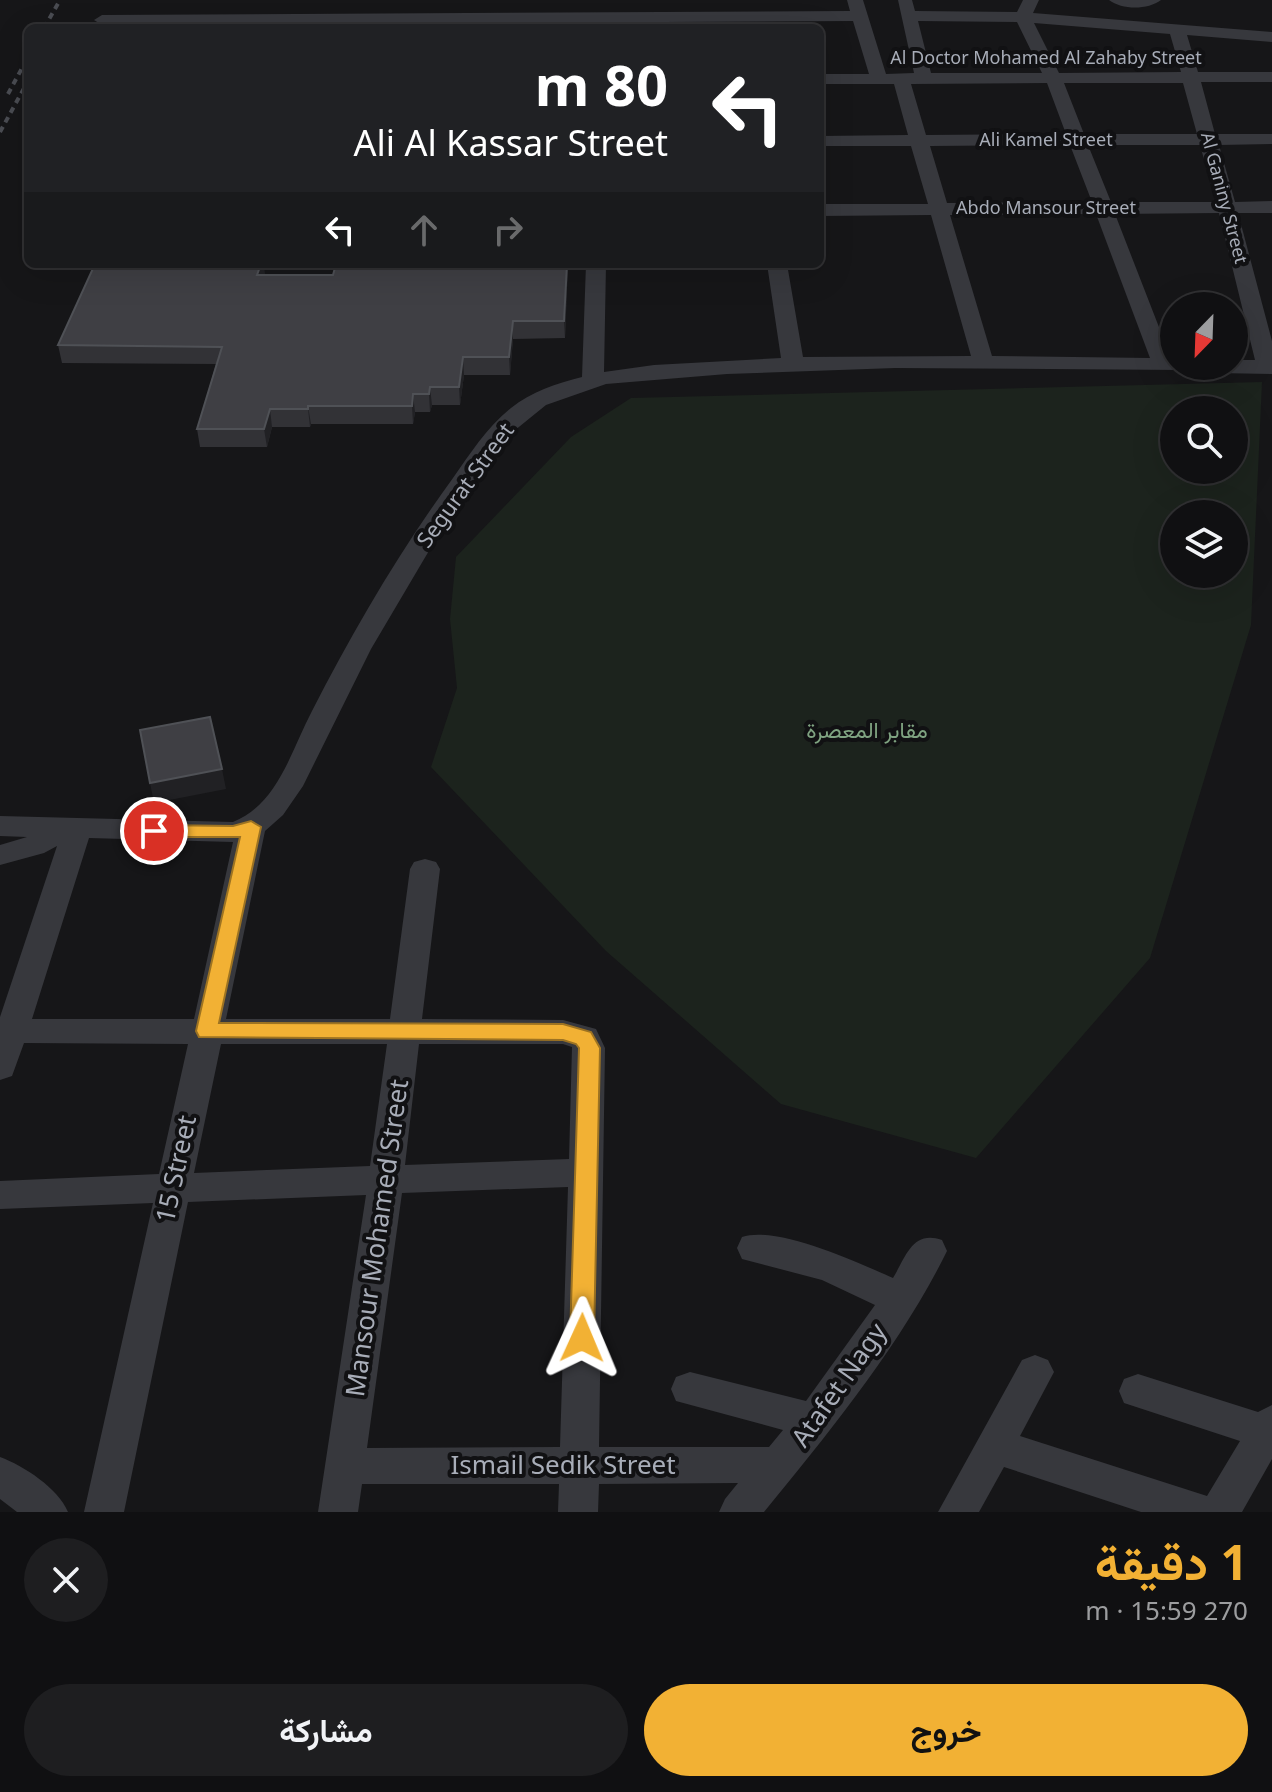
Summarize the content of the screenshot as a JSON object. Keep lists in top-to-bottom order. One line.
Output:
{"streets":{"street":["Al Doctor Mohamed Al Zahaby Street","Ali Kamel Street","Al Ganiny Street","Abdo Mansour Street","Segurat Street","15 Street","Mansour Mohamed Street","Atafet Nagy","Ismail Sedik Street"]},"crossings":[["Al Doctor Mohamed Al Zahaby Street","Al Ganiny Street"],["Ali Kamel Street","Al Ganiny Street"],["Al Ganiny Street","Abdo Mansour Street"],["Segurat Street","15 Street"],["Mansour Mohamed Street","Ismail Sedik Street"],["Atafet Nagy","Ismail Sedik Street"]],"parks":["مقابر المعصرة"],"north":"bottom left","page":{"turn":["80 m","Ali Al Kassar Street"],"heading":["1 دقيقة","270 m · 15:59"],"buttons":["خروج","مشاركة"]}}
